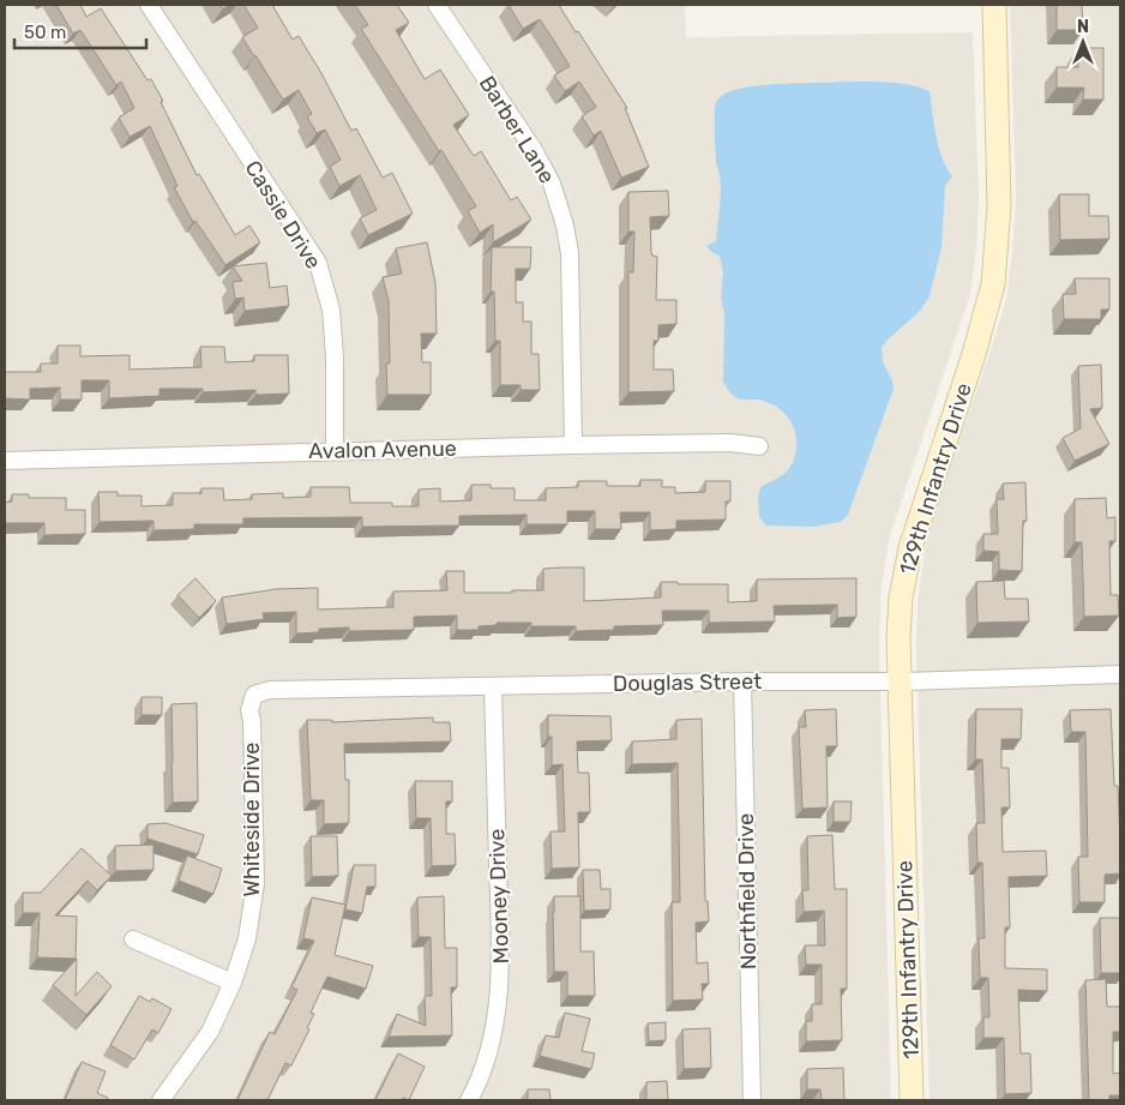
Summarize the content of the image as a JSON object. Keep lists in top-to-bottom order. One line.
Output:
{"streets":{"street":["Barber Lane","Cassie Drive","Avalon Avenue","129th Infantry Drive","Douglas Street","Whiteside Drive","Northfield Drive","Mooney Drive"]},"crossings":[["Barber Lane","Avalon Avenue"],["Cassie Drive","Avalon Avenue"],["129th Infantry Drive","Douglas Street"],["Douglas Street","Whiteside Drive"],["Douglas Street","Northfield Drive"],["Douglas Street","Mooney Drive"]],"scale_bar":"50 m","north":"top"}
